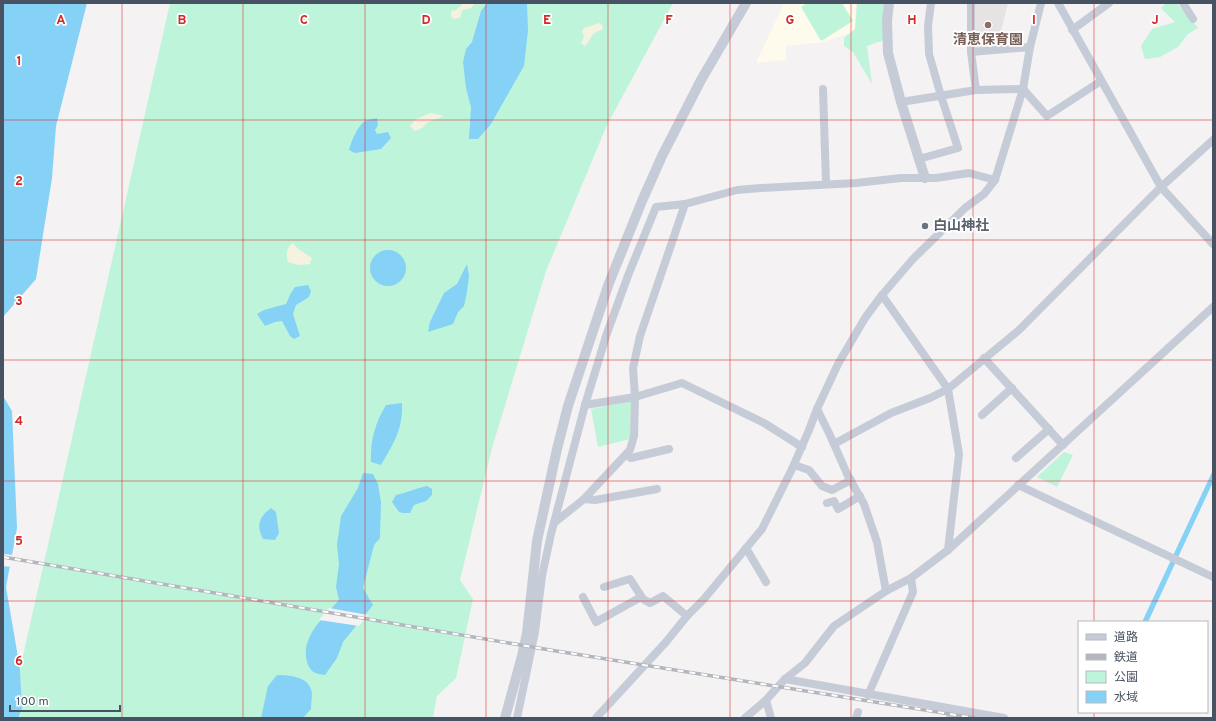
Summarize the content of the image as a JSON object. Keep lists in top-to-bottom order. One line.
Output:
{"places":["清恵保育園","白山神社"],"legend":["道路","鉄道","公園","水域"],"scale_bar":"100 m","grid":{"columns":["A","B","C","D","E","F","G","H","I","J"],"rows":["1","2","3","4","5","6"]}}
